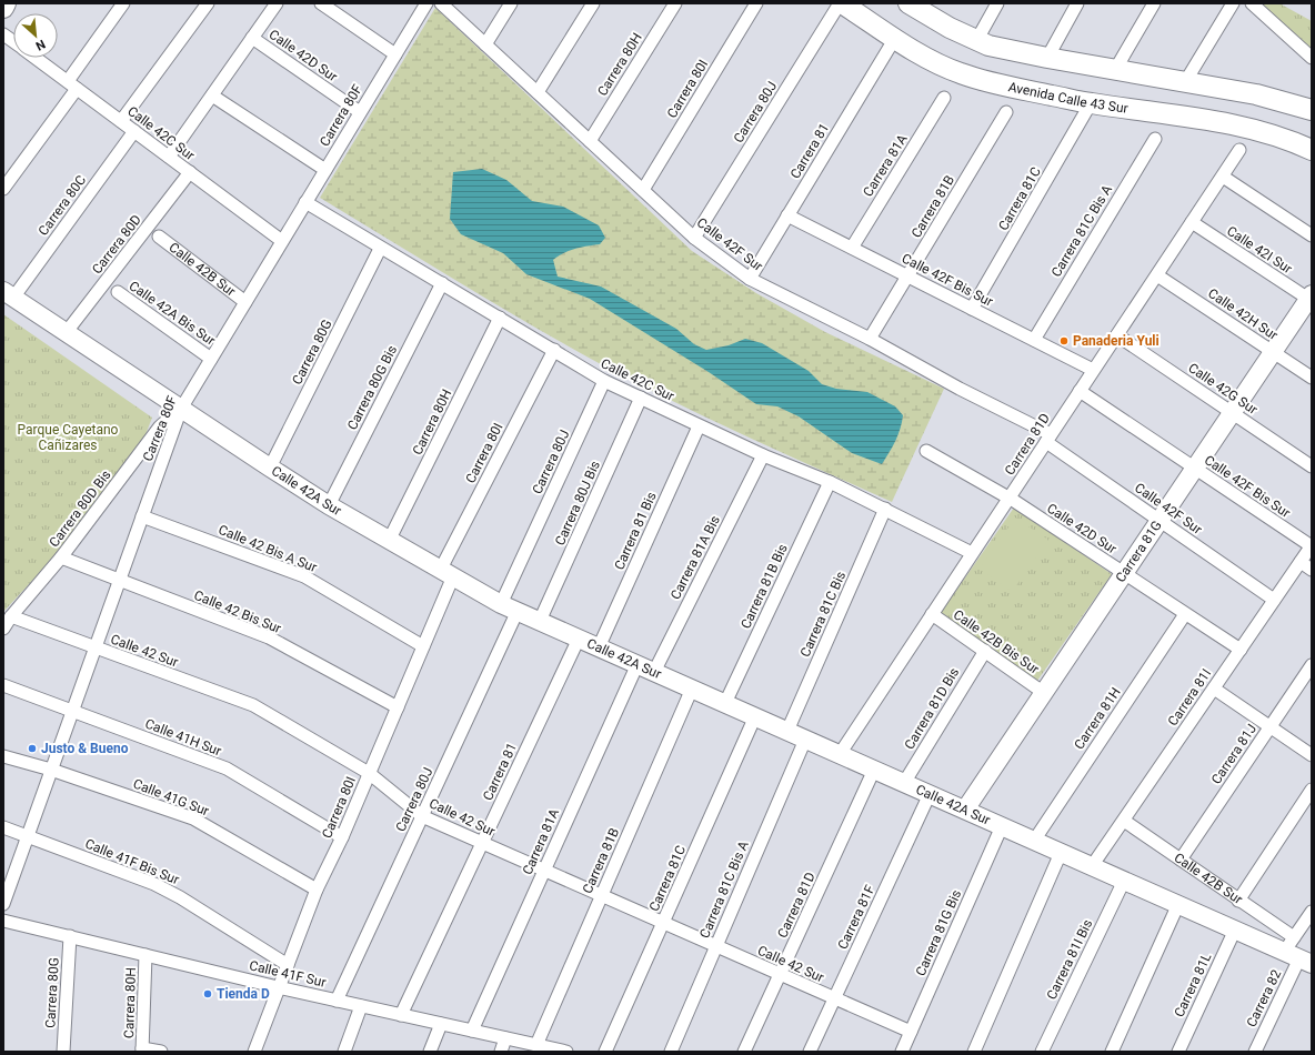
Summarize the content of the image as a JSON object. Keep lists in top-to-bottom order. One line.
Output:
{"streets":{"main road":["Avenida Calle 43 Sur"],"street":["Calle 42D Sur","Carrera 80H","Carrera 80I","Carrera 80J","Carrera 80F","Calle 42C Sur","Carrera 81","Carrera 81A","Carrera 81C","Carrera 80C","Carrera 81B","Carrera 81C Bis A","Carrera 80D","Calle 42F Sur","Calle 42I Sur","Calle 42B Sur","Calle 42F Bis Sur","Calle 42A Bis Sur","Calle 42H Sur","Carrera 80G","Carrera 80G Bis","Calle 42G Sur","Carrera 81D","Calle 42A Sur","Carrera 80J Bis","Carrera 80D Bis","Carrera 81 Bis","Calle 42 Bis A Sur","Carrera 81G","Carrera 81A Bis","Carrera 81B Bis","Calle 42 Bis Sur","Carrera 81C Bis","Calle 42B Bis Sur","Calle 42 Sur","Carrera 81I","Carrera 81D Bis","Carrera 81H","Calle 41H Sur","Carrera 81J","Calle 41G Sur","Calle 41F Bis Sur","Carrera 81F","Carrera 81G Bis","Carrera 81I Bis","Calle 41F Sur","Carrera 81L","Carrera 82"]},"crossings":[["Calle 42D Sur","Carrera 80F"],["Calle 42D Sur","Carrera 81D"],["Calle 42D Sur","Carrera 81G"],["Calle 42D Sur","Carrera 81I"],["Calle 42D Sur","Carrera 81H"],["Carrera 80H","Calle 42C Sur"],["Carrera 80H","Calle 42F Sur"],["Carrera 80H","Calle 42A Sur"],["Carrera 80H","Calle 41F Sur"],["Carrera 80I","Calle 42C Sur"],["Carrera 80I","Calle 42F Sur"],["Carrera 80I","Calle 42A Sur"],["Carrera 80I","Calle 42 Bis A Sur"],["Carrera 80I","Calle 42 Bis Sur"],["Carrera 80I","Calle 42 Sur"],["Carrera 80I","Calle 41H Sur"],["Carrera 80I","Calle 41G Sur"],["Carrera 80I","Calle 41F Bis Sur"],["Carrera 80I","Calle 41F Sur"],["Avenida Calle 43 Sur","Carrera 80J"],["Avenida Calle 43 Sur","Carrera 81"],["Avenida Calle 43 Sur","Carrera 81C"],["Carrera 80J","Calle 42C Sur"],["Carrera 80J","Calle 42F Sur"],["Carrera 80J","Calle 42A Sur"],["Carrera 80J","Calle 42 Sur"],["Carrera 80J","Calle 41F Sur"],["Carrera 80F","Calle 42C Sur"],["Carrera 80F","Calle 42B Sur"],["Carrera 80F","Calle 42A Bis Sur"],["Carrera 80F","Calle 42A Sur"],["Carrera 80F","Carrera 80D Bis"],["Carrera 80F","Calle 42 Bis A Sur"],["Carrera 80F","Calle 42 Bis Sur"],["Carrera 80F","Calle 42 Sur"],["Carrera 80F","Calle 41H Sur"],["Carrera 80F","Calle 41G Sur"],["Carrera 80F","Calle 41F Bis Sur"],["Calle 42C Sur","Carrera 80C"],["Calle 42C Sur","Carrera 80D"],["Calle 42C Sur","Carrera 80G"],["Calle 42C Sur","Carrera 80G Bis"],["Calle 42C Sur","Carrera 81D"],["Calle 42C Sur","Carrera 80J Bis"],["Calle 42C Sur","Carrera 81 Bis"],["Calle 42C Sur","Carrera 81A Bis"],["Calle 42C Sur","Carrera 81B Bis"],["Calle 42C Sur","Carrera 81C Bis"],["Carrera 81","Calle 42F Sur"],["Carrera 81","Calle 42F Bis Sur"],["Carrera 81","Calle 42A Sur"],["Carrera 81","Calle 42 Sur"],["Carrera 81","Calle 41F Sur"],["Carrera 81A","Calle 42F Bis Sur"],["Carrera 81A","Calle 42A Sur"],["Carrera 81A","Calle 42 Sur"],["Carrera 81A","Calle 41F Sur"],["Carrera 81C","Calle 42F Bis Sur"],["Carrera 81C","Calle 42A Sur"],["Carrera 81C","Calle 42 Sur"],["Carrera 80C","Calle 42A Sur"],["Carrera 81B","Calle 42F Sur"],["Carrera 81B","Calle 42F Bis Sur"],["Carrera 81B","Calle 42A Sur"],["Carrera 81B","Calle 42 Sur"],["Carrera 81B","Calle 41F Sur"],["Carrera 81C Bis A","Calle 42F Bis Sur"],["Carrera 81C Bis A","Calle 42A Sur"],["Carrera 81C Bis A","Calle 42 Sur"],["Carrera 80D","Calle 42A Sur"],["Calle 42F Sur","Carrera 81D"],["Calle 42F Sur","Carrera 81G"],["Calle 42F Sur","Carrera 81I"],["Calle 42I Sur","Carrera 81D"],["Calle 42I Sur","Carrera 81G"],["Calle 42B Sur","Calle 42A Sur"],["Calle 42B Sur","Carrera 81I"],["Calle 42B Sur","Carrera 81J"],["Calle 42B Sur","Carrera 82"],["Calle 42F Bis Sur","Carrera 81D"],["Calle 42F Bis Sur","Carrera 81G"],["Calle 42F Bis Sur","Carrera 81I"],["Calle 42H Sur","Carrera 81D"],["Calle 42H Sur","Carrera 81G"],["Carrera 80G","Calle 42A Sur"],["Carrera 80G","Calle 41F Sur"],["Carrera 80G Bis","Calle 42A Sur"],["Calle 42G Sur","Carrera 81D"],["Calle 42G Sur","Carrera 81G"],["Carrera 81D","Calle 42A Sur"],["Carrera 81D","Calle 42B Bis Sur"],["Carrera 81D","Calle 42 Sur"],["Calle 42A Sur","Carrera 80J Bis"],["Calle 42A Sur","Carrera 80D Bis"],["Calle 42A Sur","Carrera 81 Bis"],["Calle 42A Sur","Carrera 81G"],["Calle 42A Sur","Carrera 81A Bis"],["Calle 42A Sur","Carrera 81B Bis"],["Calle 42A Sur","Carrera 81C Bis"],["Calle 42A Sur","Carrera 81I"],["Calle 42A Sur","Carrera 81D Bis"],["Calle 42A Sur","Carrera 81H"],["Calle 42A Sur","Carrera 81F"],["Calle 42A Sur","Carrera 81G Bis"],["Calle 42A Sur","Carrera 81I Bis"],["Calle 42A Sur","Carrera 81L"],["Calle 42A Sur","Carrera 82"],["Carrera 80D Bis","Calle 42 Bis Sur"],["Carrera 80D Bis","Calle 42 Sur"],["Carrera 81G","Calle 42B Bis Sur"],["Calle 42B Bis Sur","Carrera 81D Bis"],["Calle 42 Sur","Carrera 81F"],["Calle 42 Sur","Carrera 81G Bis"]],"parks":["Parque Cayetano Cañizares"],"places":["Panaderia Yuli","Justo & Bueno","Tienda D"],"north":"bottom right"}
